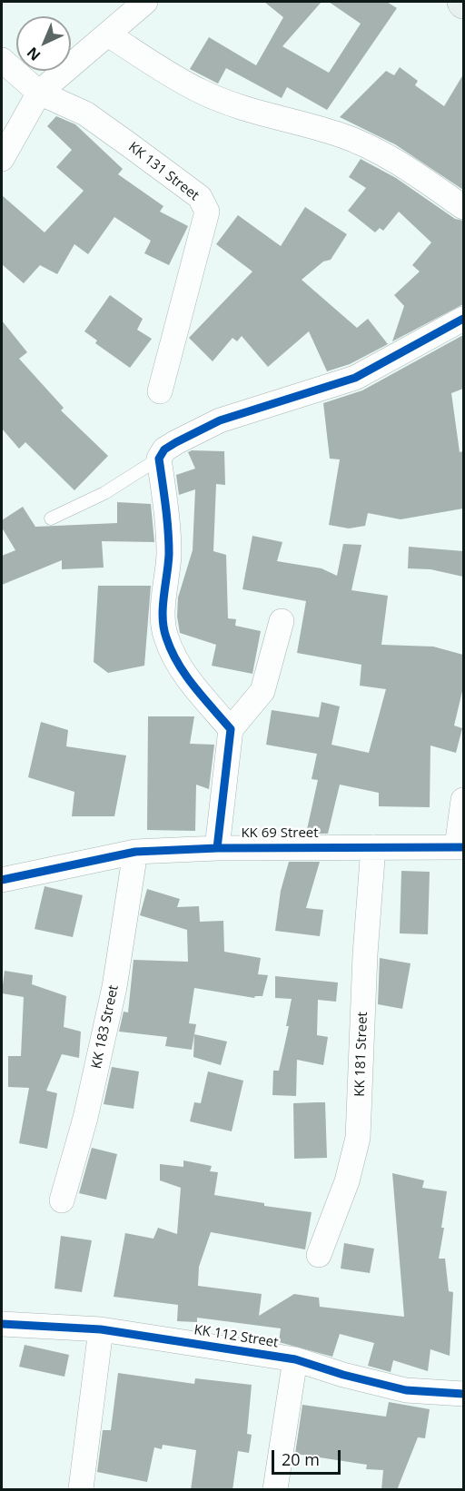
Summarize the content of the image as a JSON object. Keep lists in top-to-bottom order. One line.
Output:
{"streets":{"street":["KK 131 Street","KK 69 Street","KK 183 Street","KK 181 Street","KK 112 Street"]},"crossings":[["KK 69 Street","KK 183 Street"],["KK 69 Street","KK 181 Street"]],"scale_bar":"20 m","north":"bottom left"}
